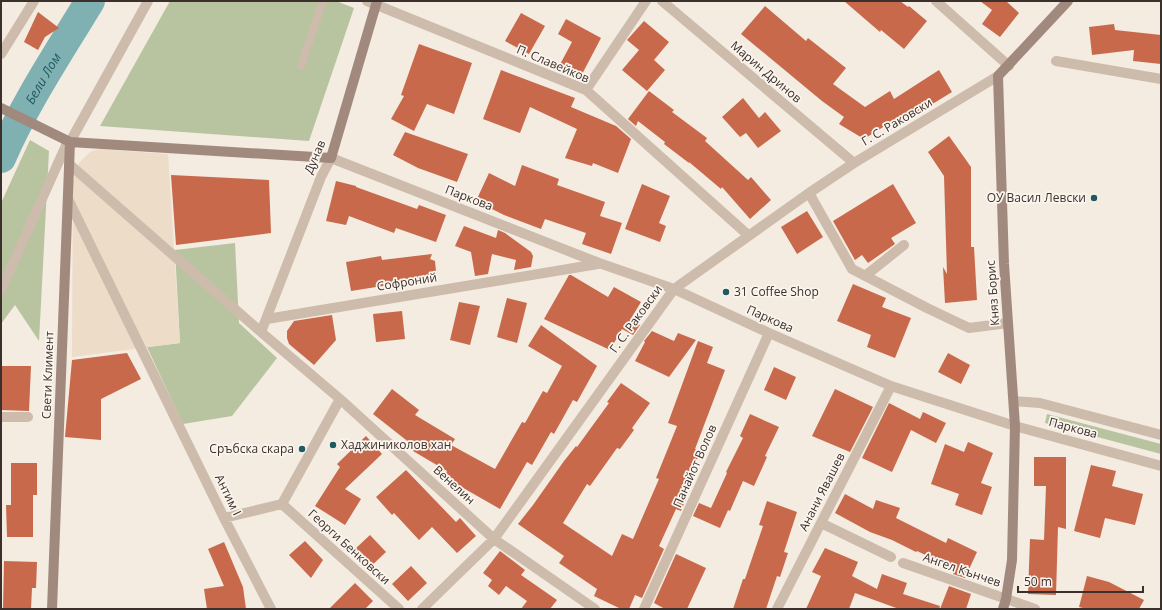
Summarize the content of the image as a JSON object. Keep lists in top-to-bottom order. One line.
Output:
{"streets":{"street":["П. Славейков","Марин Дринов","Г. С. Раковски","Дунав","Паркова","Софроний","Княз Борис","Свети Климент","Панайот Волов","Венелин","Анани Явашев","Антим I","Георги Бенковски","Ангел Кънчев"]},"crossings":[["П. Славейков","Г. С. Раковски"],["П. Славейков","Дунав"],["Марин Дринов","Г. С. Раковски"],["Г. С. Раковски","Паркова"],["Г. С. Раковски","Княз Борис"],["Г. С. Раковски","Венелин"],["Дунав","Паркова"],["Дунав","Софроний"],["Паркова","Софроний"],["Паркова","Княз Борис"],["Паркова","Панайот Волов"],["Паркова","Анани Явашев"],["Княз Борис","Ангел Кънчев"],["Свети Климент","Венелин"],["Свети Климент","Антим I"]],"water":["Бели Лом"],"places":["ОУ Васил Левски","31 Coffee Shop","Хаджиниколов хан","Сръбска скара"],"scale_bar":"50 m"}
